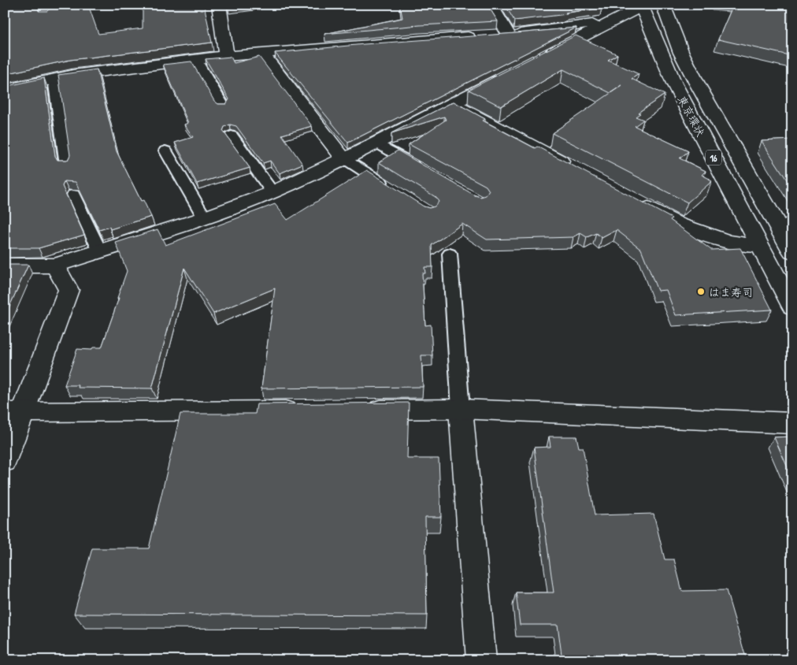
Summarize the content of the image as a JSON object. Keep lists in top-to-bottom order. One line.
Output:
{"streets":{"main road":["東京環状","16"]},"places":["はま寿司"]}
